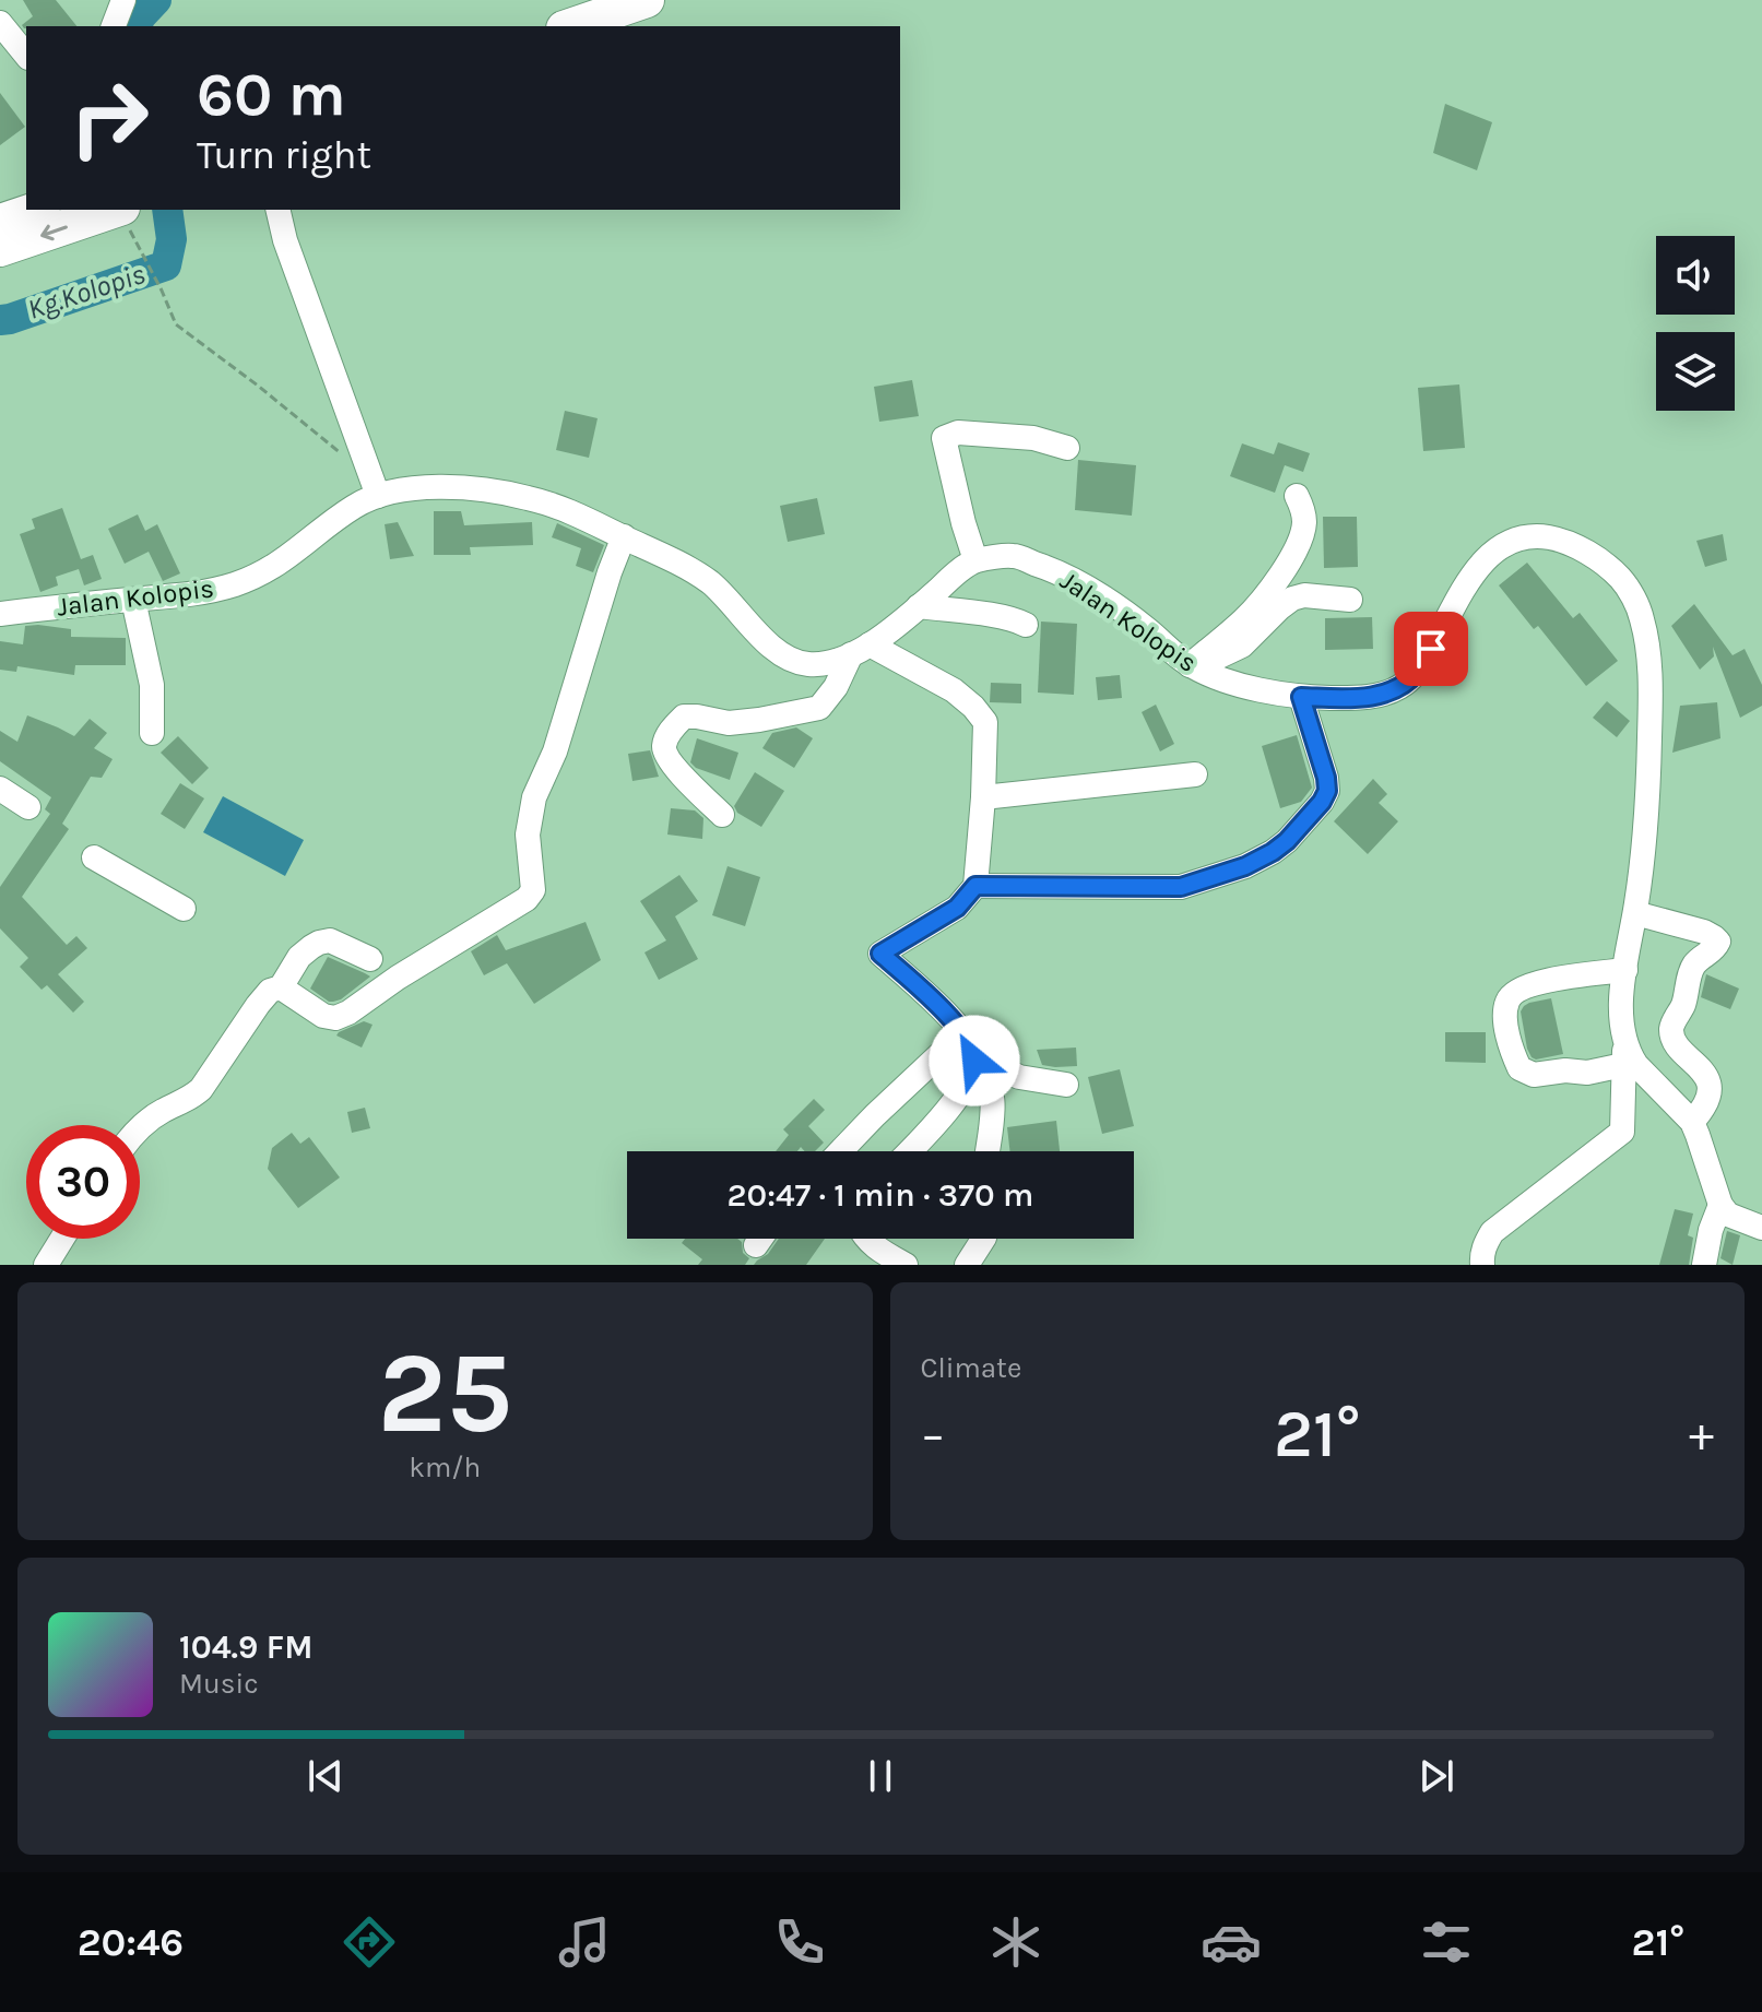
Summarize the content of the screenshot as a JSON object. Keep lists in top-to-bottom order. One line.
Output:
{"streets":{"street":["Jalan Kolopis"]},"water":["Kg.Kolopis"],"page":{"turn":["60 m","Turn right"],"limit":"30","trip":"20:47 · 1 min · 370 m","tile":[["25","km/h"],"Climate"],"heat":["−","21°","+"],"song":["104.9 FM","Music"],"tabs":["20:46","21°"]}}
